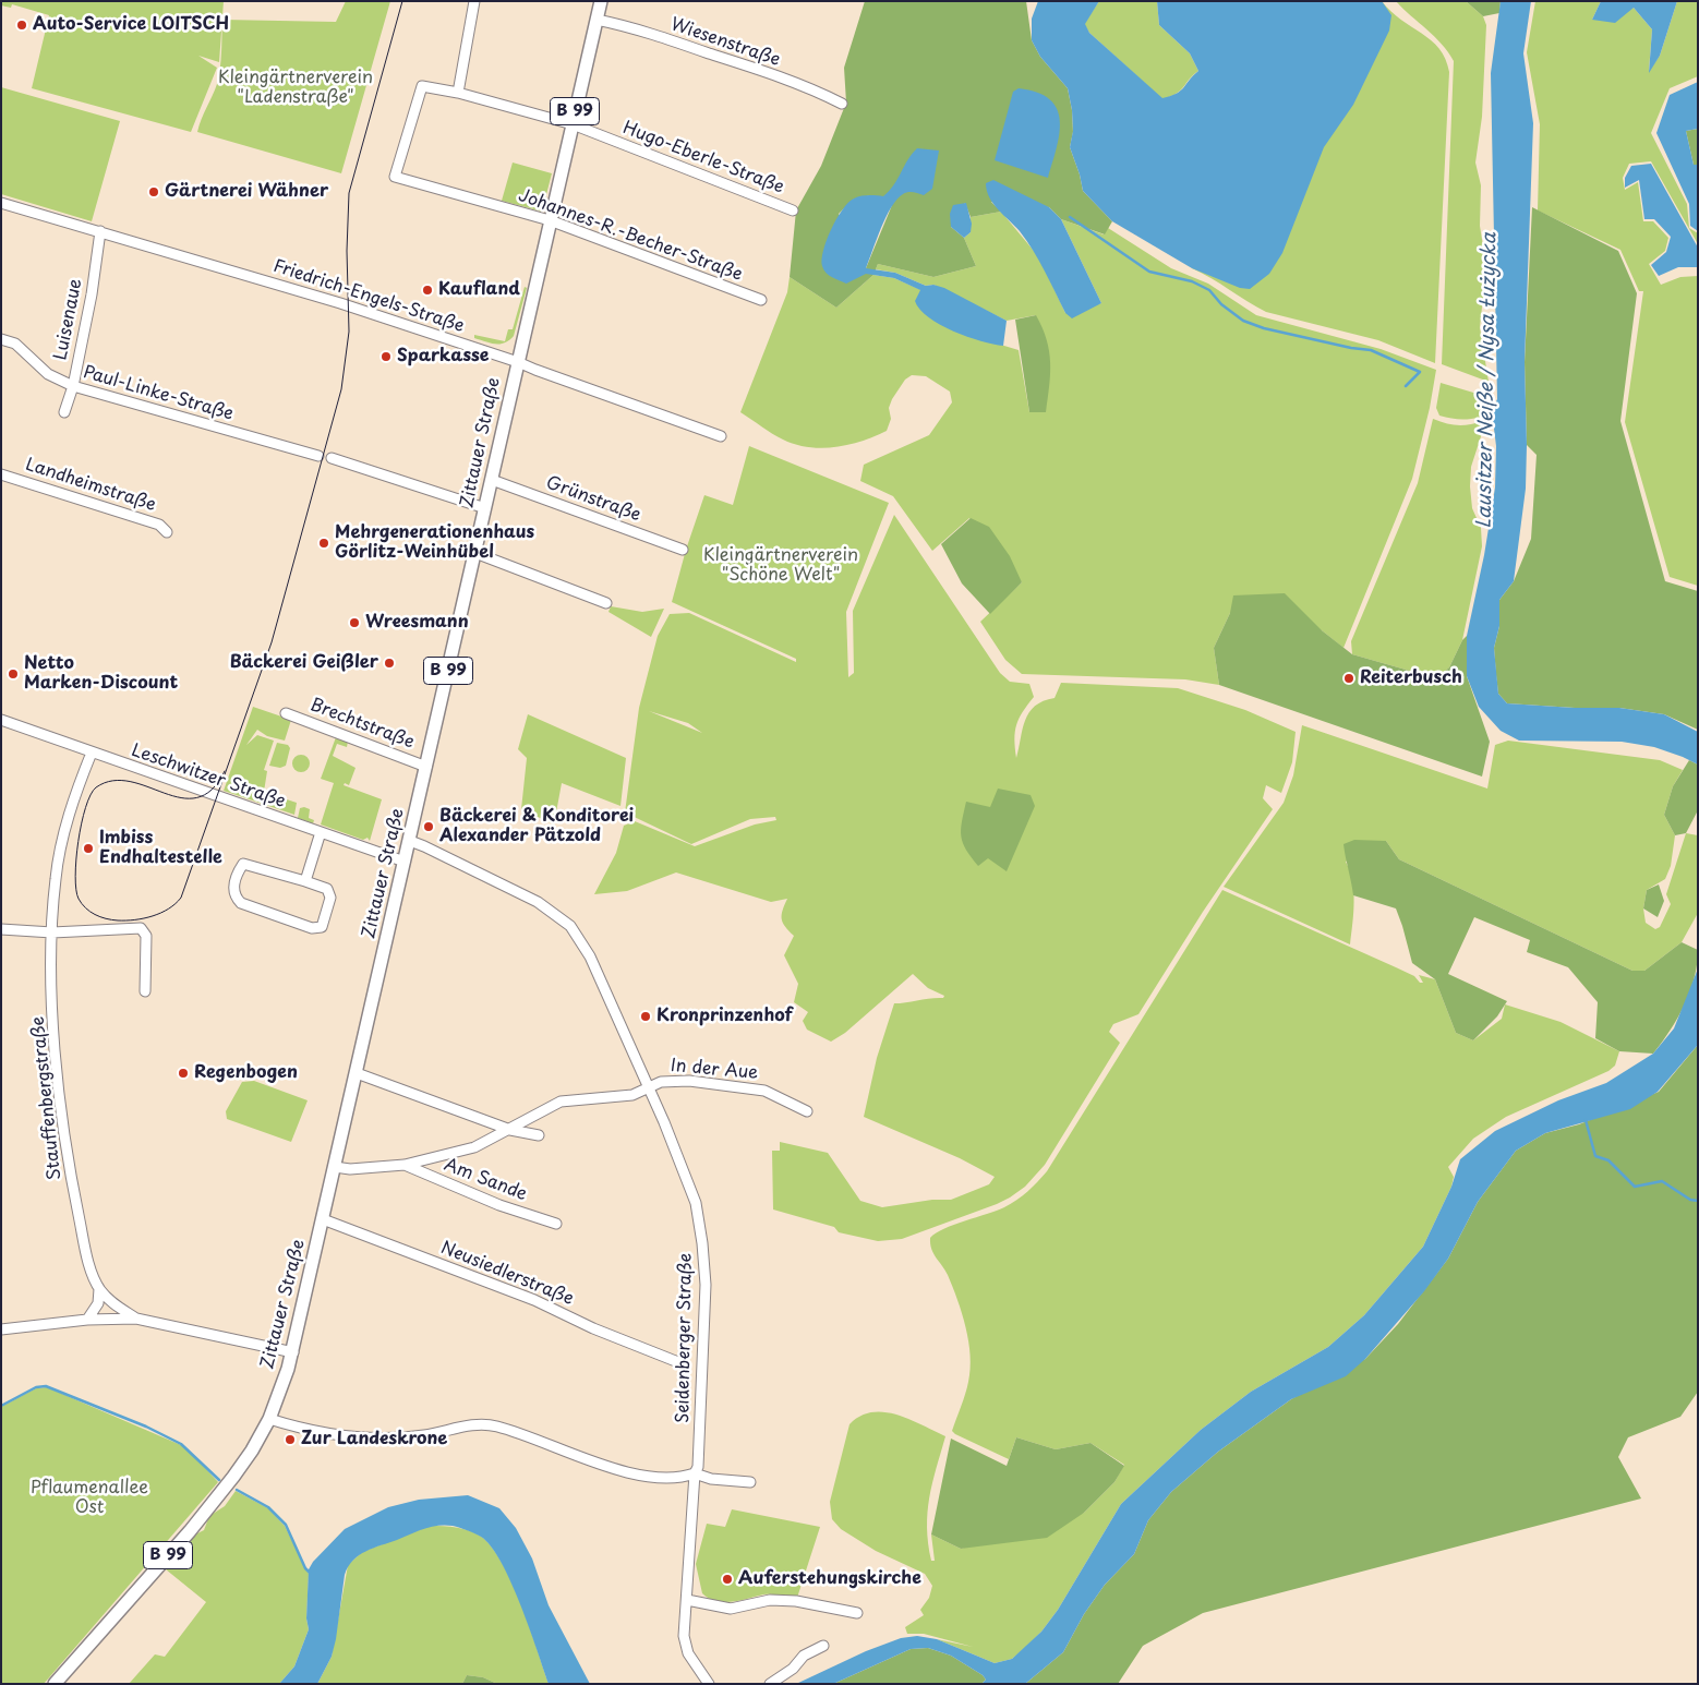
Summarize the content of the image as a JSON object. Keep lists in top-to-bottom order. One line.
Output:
{"streets":{"main road":["B 99","Zittauer Straße"],"street":["Wiesenstraße","Hugo-Eberle-Straße","Johannes-R.-Becher-Straße","Friedrich-Engels-Straße","Luisenaue","Paul-Linke-Straße","Landheimstraße","Grünstraße","Brechtstraße","Leschwitzer Straße","In der Aue","Stauffenbergstraße","Am Sande","Neusiedlerstraße","Seidenberger Straße"]},"crossings":[["Wiesenstraße","Zittauer Straße"],["Hugo-Eberle-Straße","Johannes-R.-Becher-Straße"],["Hugo-Eberle-Straße","Zittauer Straße"],["Johannes-R.-Becher-Straße","Zittauer Straße"],["Friedrich-Engels-Straße","Luisenaue"],["Friedrich-Engels-Straße","Zittauer Straße"],["Luisenaue","Paul-Linke-Straße"],["Zittauer Straße","Grünstraße"],["Zittauer Straße","Brechtstraße"],["Zittauer Straße","Leschwitzer Straße"],["Zittauer Straße","Am Sande"],["Zittauer Straße","Neusiedlerstraße"],["Zittauer Straße","Seidenberger Straße"],["Leschwitzer Straße","Stauffenbergstraße"],["In der Aue","Am Sande"],["In der Aue","Seidenberger Straße"]],"water":["Lausitzer Neiße / Nysa Łużycka"],"parks":["Kleingärtnerverein \"Ladenstraße\"","Kleingärtnerverein \"Schöne Welt\"","Pflaumenallee Ost"],"places":["Auto-Service LOITSCH","Gärtnerei Wähner","Kaufland","Sparkasse","Mehrgenerationenhaus Görlitz-Weinhübel","Wreesmann","Bäckerei Geißler","Netto Marken-Discount","Reiterbusch","Bäckerei & Konditorei Alexander Pätzold","Imbiss Endhaltestelle","Kronprinzenhof","Regenbogen","Zur Landeskrone","Auferstehungskirche"]}
